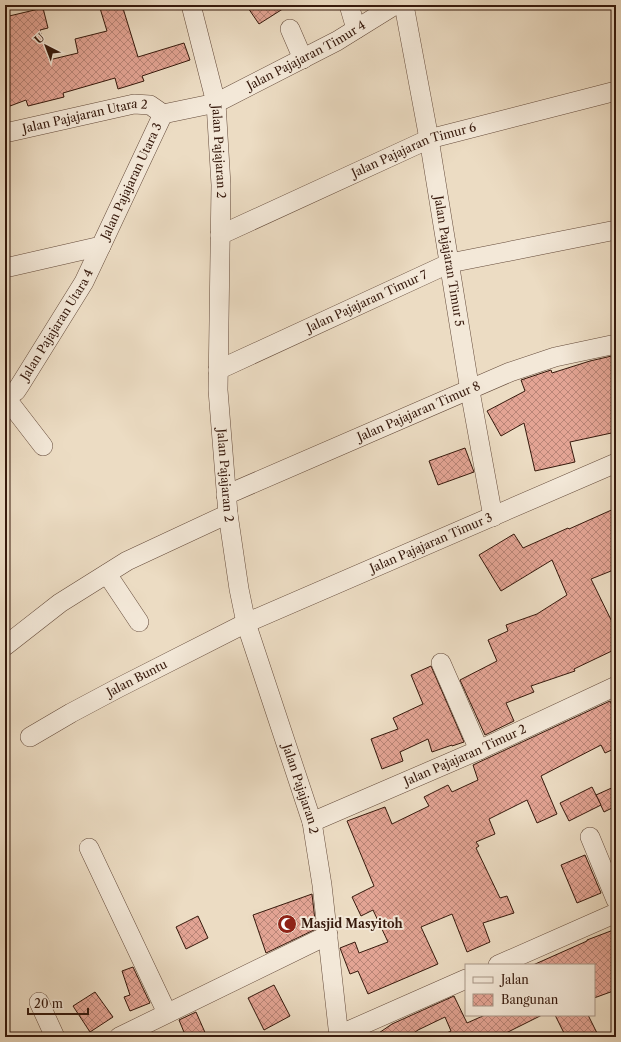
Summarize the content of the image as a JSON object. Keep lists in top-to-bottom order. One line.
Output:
{"streets":{"street":["Jalan Pajajaran Timur 4","Jalan Pajajaran Utara 2","Jalan Pajajaran Timur 6","Jalan Pajajaran 2","Jalan Pajajaran Utara 3","Jalan Pajajaran Timur 5","Jalan Pajajaran Timur 7","Jalan Pajajaran Utara 4","Jalan Pajajaran Timur 8","Jalan Pajajaran Timur 3","Jalan Buntu","Jalan Pajajaran Timur 2"]},"crossings":[["Jalan Pajajaran Timur 4","Jalan Pajajaran Utara 2"],["Jalan Pajajaran Timur 4","Jalan Pajajaran 2"],["Jalan Pajajaran Timur 4","Jalan Pajajaran Utara 3"],["Jalan Pajajaran Utara 2","Jalan Pajajaran Utara 3"],["Jalan Pajajaran Timur 6","Jalan Pajajaran 2"],["Jalan Pajajaran Timur 6","Jalan Pajajaran Timur 5"],["Jalan Pajajaran 2","Jalan Pajajaran Timur 7"],["Jalan Pajajaran 2","Jalan Pajajaran Timur 8"],["Jalan Pajajaran 2","Jalan Pajajaran Timur 3"],["Jalan Pajajaran 2","Jalan Buntu"],["Jalan Pajajaran 2","Jalan Pajajaran Timur 2"],["Jalan Pajajaran Utara 3","Jalan Pajajaran Utara 4"],["Jalan Pajajaran Timur 5","Jalan Pajajaran Timur 7"],["Jalan Pajajaran Timur 5","Jalan Pajajaran Timur 8"],["Jalan Pajajaran Timur 5","Jalan Pajajaran Timur 3"],["Jalan Pajajaran Timur 3","Jalan Buntu"]],"places":{"mosque":["Masjid Masyitoh"]},"legend":["Jalan","Bangunan"],"scale_bar":"20 m","north":"top left"}
